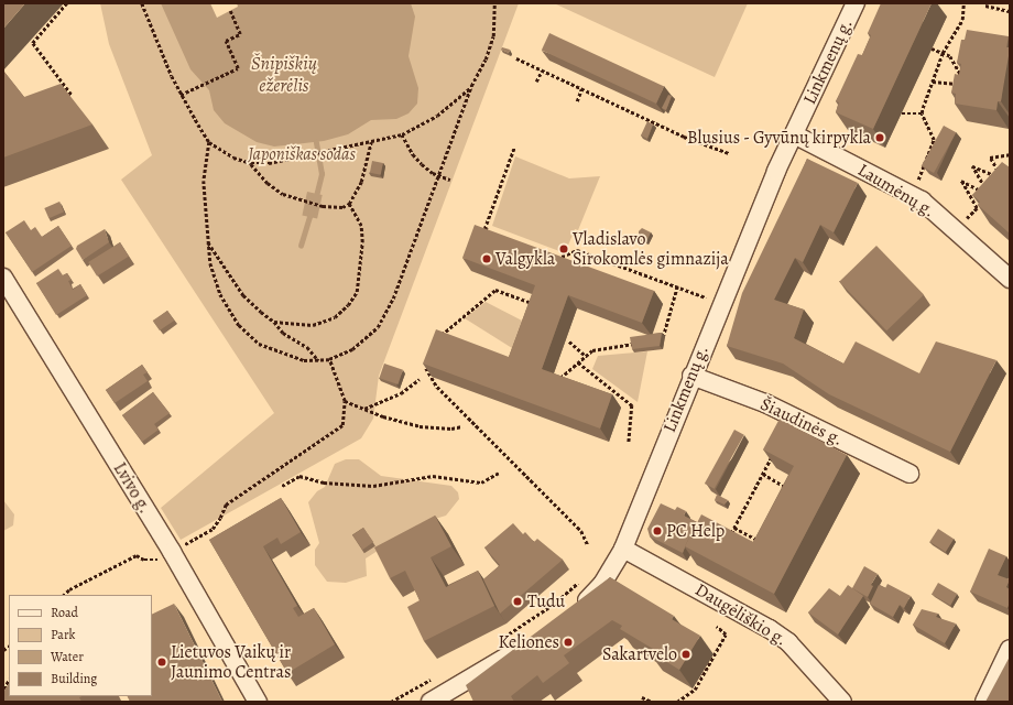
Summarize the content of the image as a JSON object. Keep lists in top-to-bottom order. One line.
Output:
{"streets":{"street":["Linkmenų g.","Laumėnų g.","Šiaudinės g.","Lvivo g.","Daugėliškio g."]},"crossings":[["Linkmenų g.","Laumėnų g."],["Linkmenų g.","Šiaudinės g."],["Linkmenų g.","Daugėliškio g."]],"water":["Šnipiškių ežerėlis"],"parks":["Japoniškas sodas"],"places":["Blusius - Gyvūnų kirpykla","Vladislavo Sirokomlės gimnazija","Valgykla","PC Help","Tudu","Keliones","Sakartvelo","Lietuvos Vaikų ir Jaunimo Centras"],"legend":["Road","Park","Water","Building"]}
